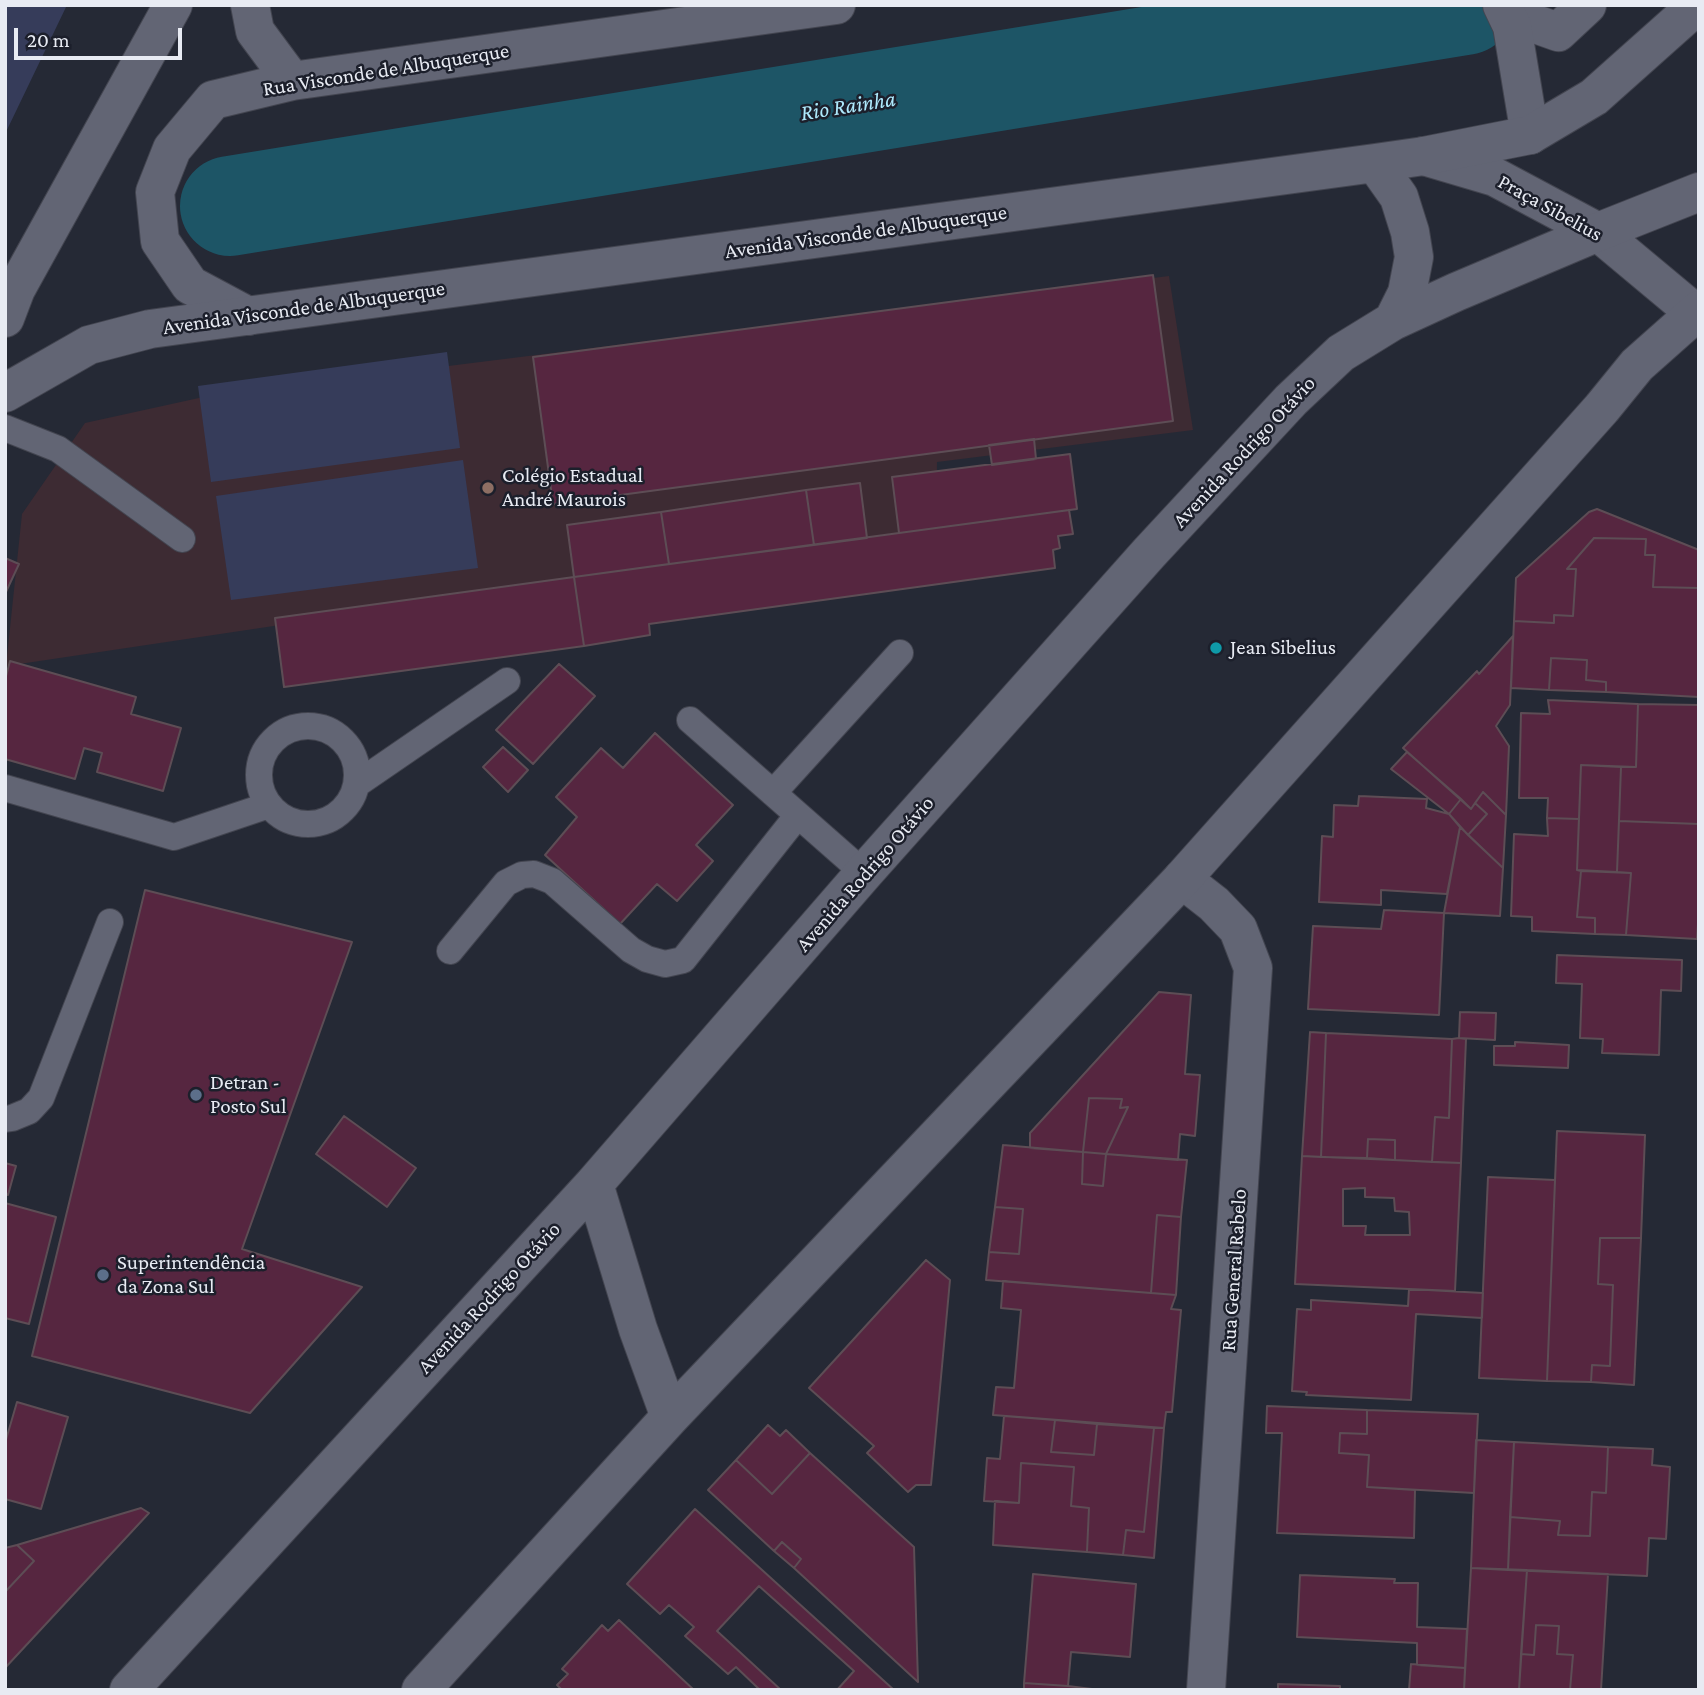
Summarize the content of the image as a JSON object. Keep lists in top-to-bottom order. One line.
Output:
{"streets":{"main road":["Rua Visconde de Albuquerque","Praça Sibelius","Avenida Visconde de Albuquerque","Avenida Rodrigo Otávio","Rua General Rabelo"]},"crossings":[["Rua Visconde de Albuquerque","Avenida Visconde de Albuquerque"],["Praça Sibelius","Avenida Visconde de Albuquerque"],["Praça Sibelius","Avenida Rodrigo Otávio"]],"water":["Rio Rainha"],"places":["Colégio Estadual André Maurois","Jean Sibelius","Detran - Posto Sul","Superintendência da Zona Sul"],"scale_bar":"20 m"}
